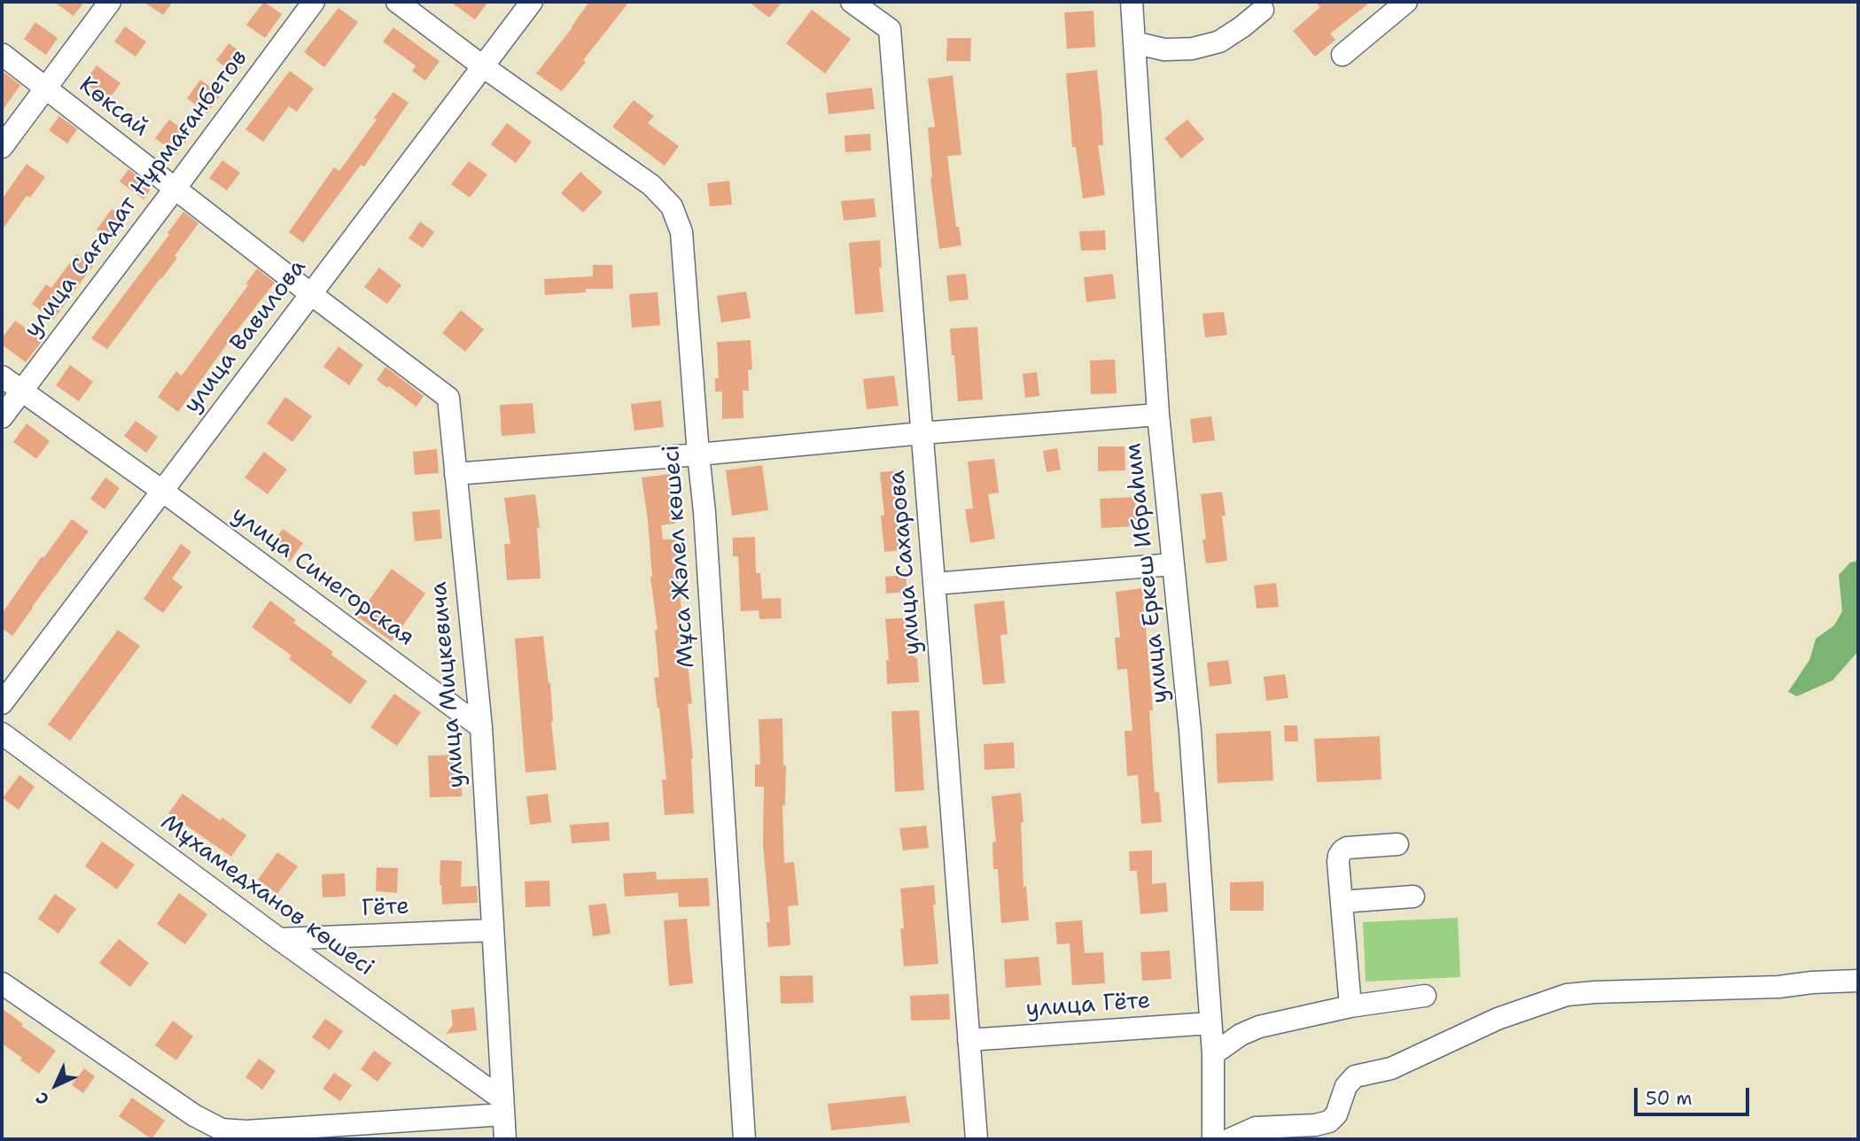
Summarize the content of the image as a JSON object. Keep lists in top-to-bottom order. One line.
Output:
{"streets":{"street":["Көксай","улица Сағадат Нұрмағанбетов","улица Вавилова","Мұса Жәлел көшесі","улица Сахарова","улица Еркеш Ибраһим","улица Синегорская","улица Мицкевича","Мұхамедханов көшесі","Гёте","улица Гёте"]},"crossings":[["Көксай","улица Сағадат Нұрмағанбетов"],["Көксай","улица Вавилова"],["Көксай","улица Мицкевича"],["улица Сағадат Нұрмағанбетов","улица Синегорская"],["улица Вавилова","Мұса Жәлел көшесі"],["улица Вавилова","улица Синегорская"],["улица Вавилова","улица Мицкевича"],["улица Сахарова","улица Гёте"],["улица Еркеш Ибраһим","улица Гёте"],["улица Синегорская","улица Мицкевича"],["улица Мицкевича","Мұхамедханов көшесі"],["улица Мицкевича","Гёте"],["Мұхамедханов көшесі","Гёте"]],"scale_bar":"50 m","north":"bottom left"}
